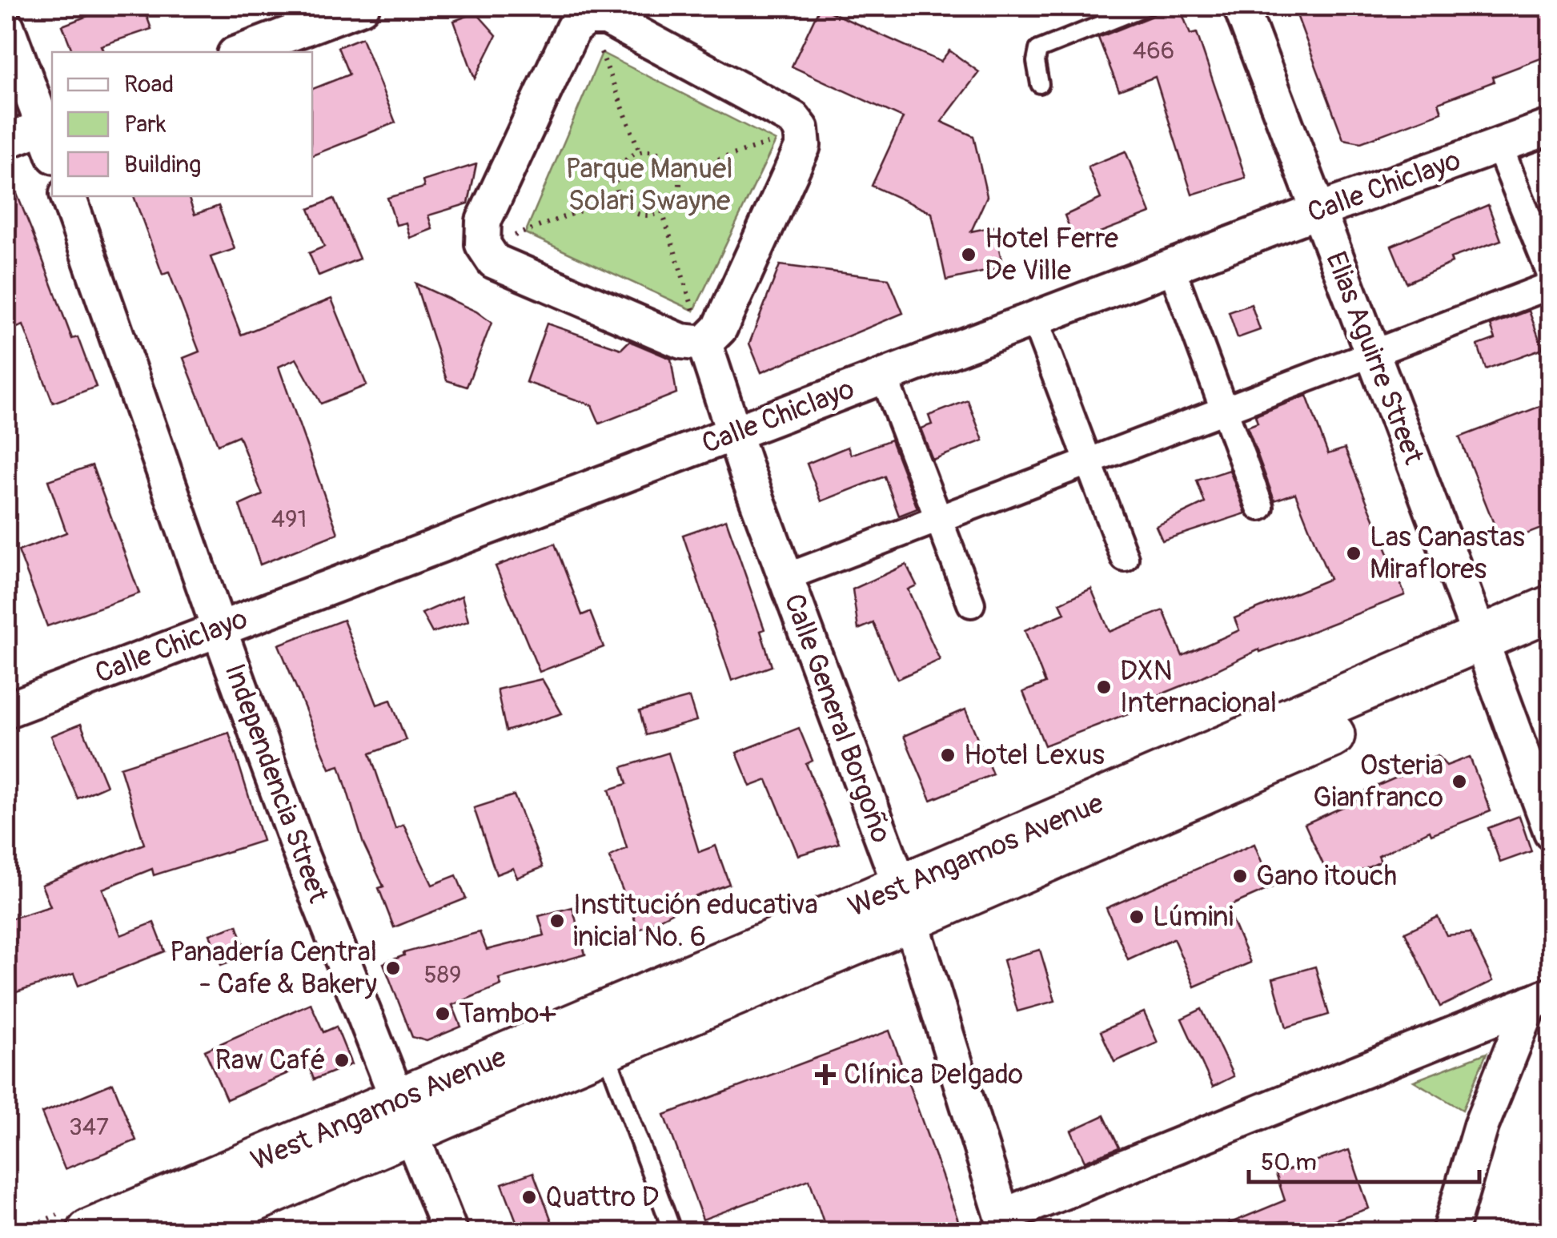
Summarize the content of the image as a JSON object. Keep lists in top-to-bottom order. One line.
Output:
{"streets":{"main road":["West Angamos Avenue"],"street":["Calle Chiclayo","Elias Aguirre Street","Calle General Borgoño","Independencia Street"]},"crossings":[["Calle Chiclayo","Elias Aguirre Street"],["Calle Chiclayo","Calle General Borgoño"],["Calle Chiclayo","Independencia Street"],["Elias Aguirre Street","West Angamos Avenue"],["Calle General Borgoño","West Angamos Avenue"],["Independencia Street","West Angamos Avenue"]],"parks":["Parque Manuel Solari Swayne"],"places":{"other":["Hotel Ferre De Ville","Las Canastas Miraflores","DXN Internacional","Hotel Lexus","Osteria Gianfranco","Gano itouch","Lúmini","Institución educativa inicial No. 6","Panadería Central - Cafe & Bakery","Tambo+","Raw Café","Quattro D"],"health":["Clínica Delgado"]},"house_numbers":["466","491","589","347"],"legend":["Road","Park","Building"],"scale_bar":"50 m"}
